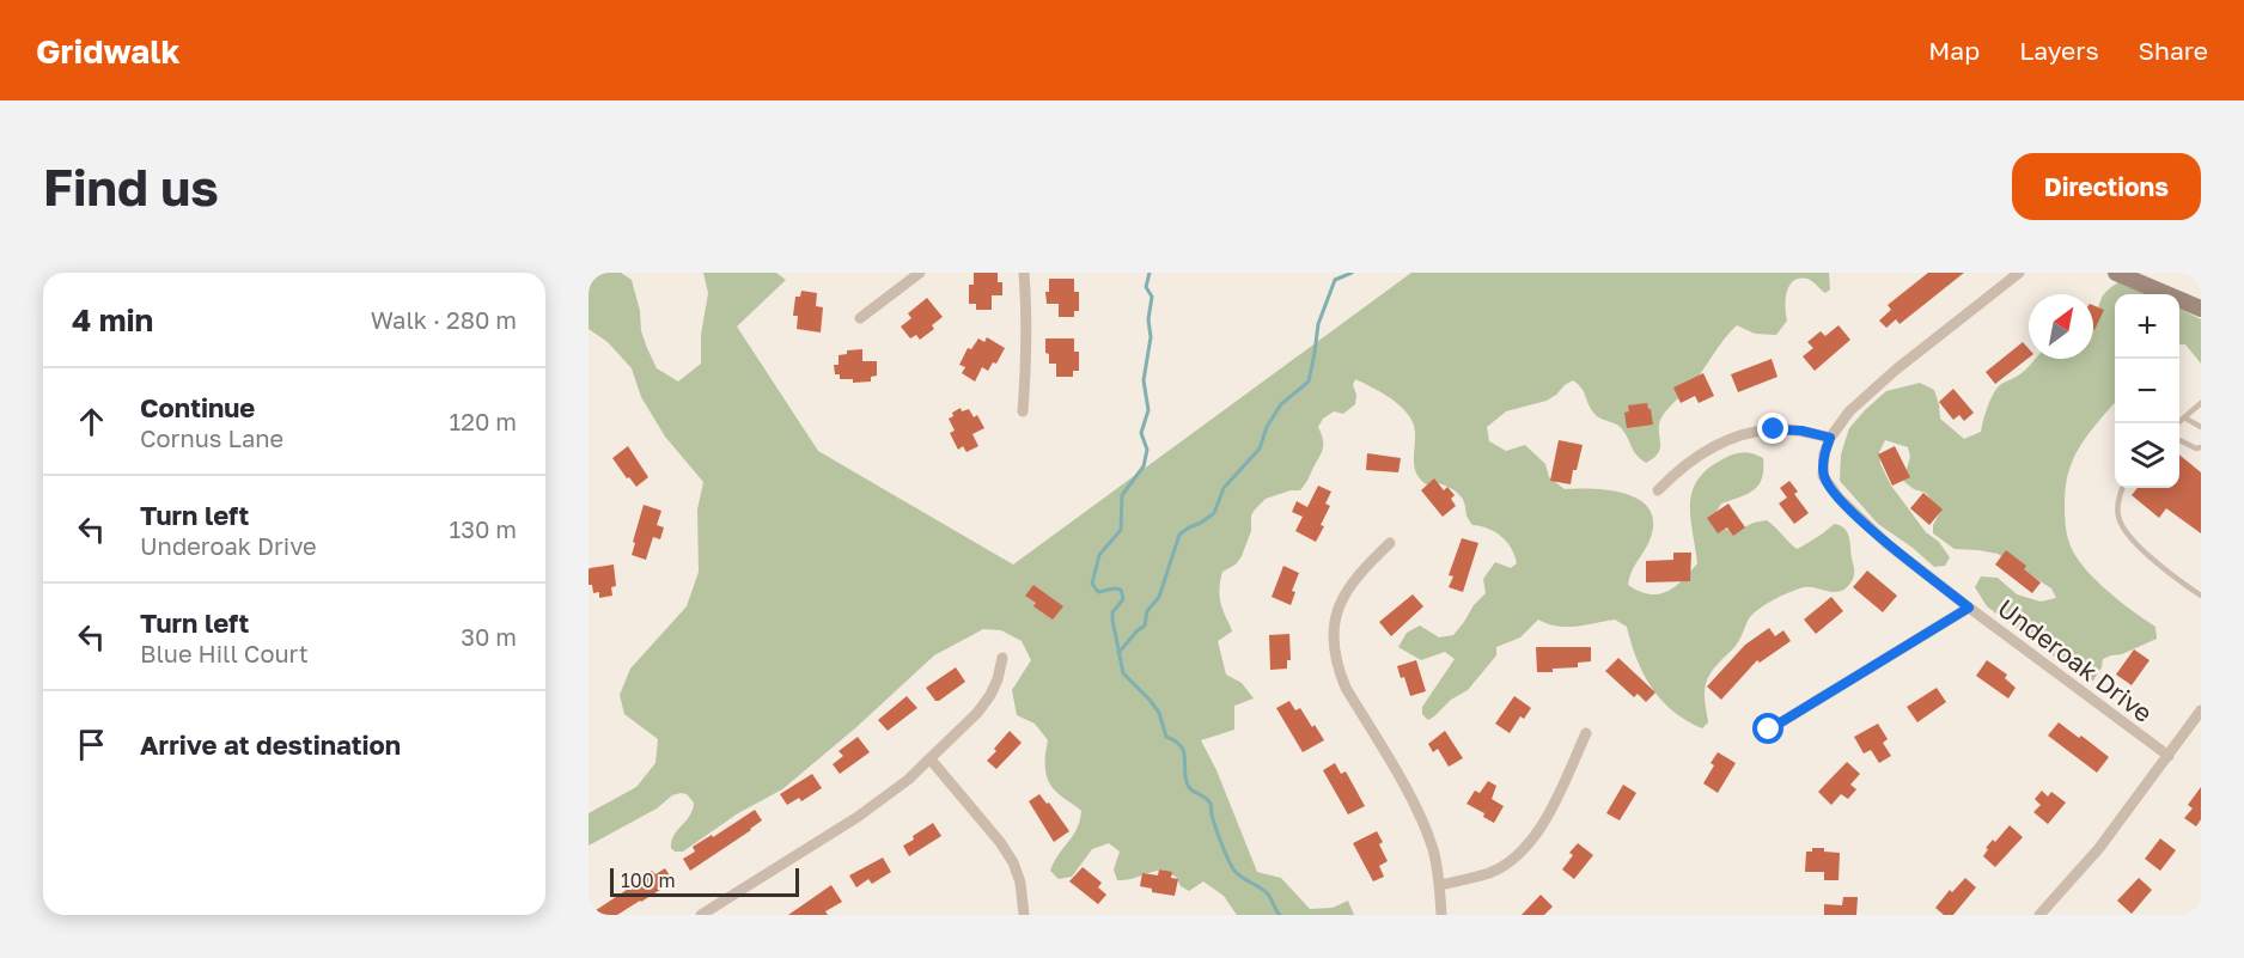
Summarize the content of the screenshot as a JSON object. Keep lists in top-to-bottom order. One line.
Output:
{"streets":{"street":["Underoak Drive"]},"scale_bar":"100 m","north":"top right","page":{"header":"Gridwalk","nav":["Map","Layers","Share"],"buttons":"Directions","title":"Find us","heading":["4 min","Walk · 280 m"],"map_buttons":["+","−"],"list":[["Continue","Cornus Lane","120 m"],["Turn left","Underoak Drive","130 m"],["Turn left","Blue Hill Court","30 m"],"Arrive at destination"],"scale":"100 m"}}
